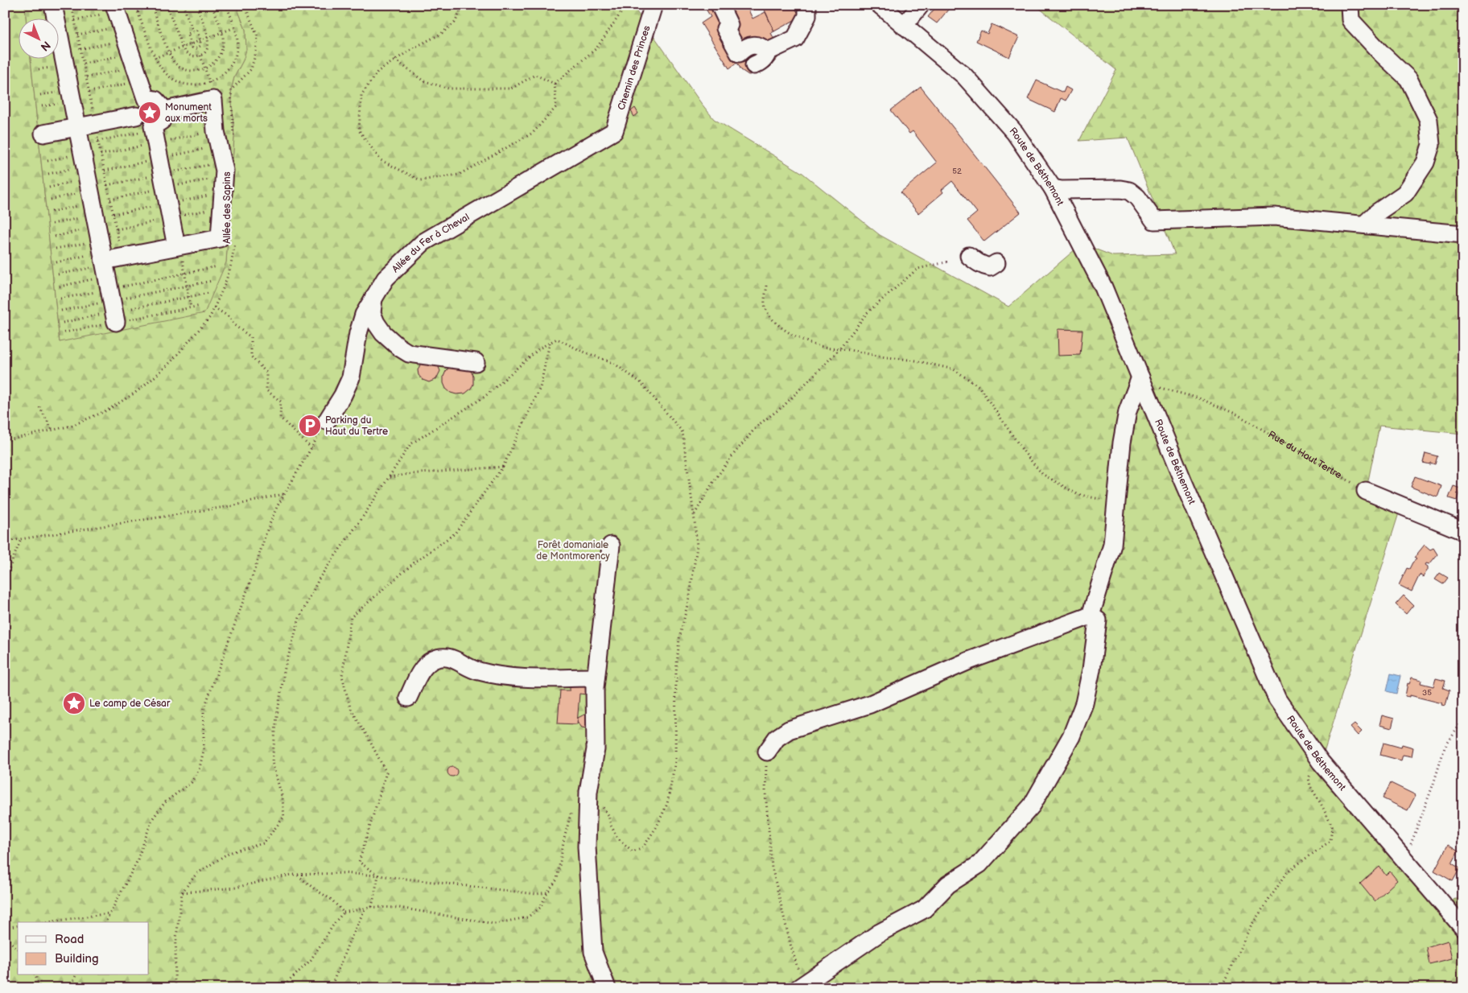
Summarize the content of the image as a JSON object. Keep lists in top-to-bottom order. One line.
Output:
{"streets":{"street":["Chemin des Princes","Route de Béthemont","Allée du Fer à Cheval"],"path":["Allée des Sapins","Rue du Haut Tertre"]},"crossings":[["Chemin des Princes","Allée du Fer à Cheval"],["Route de Béthemont","Rue du Haut Tertre"]],"parks":["Forêt domaniale de Montmorency"],"places":{"place":["Monument aux morts","Le camp de César"],"parking":["Parking du Haut du Tertre"]},"house_numbers":["52","35"],"legend":["Road","Building"],"north":"bottom right"}
